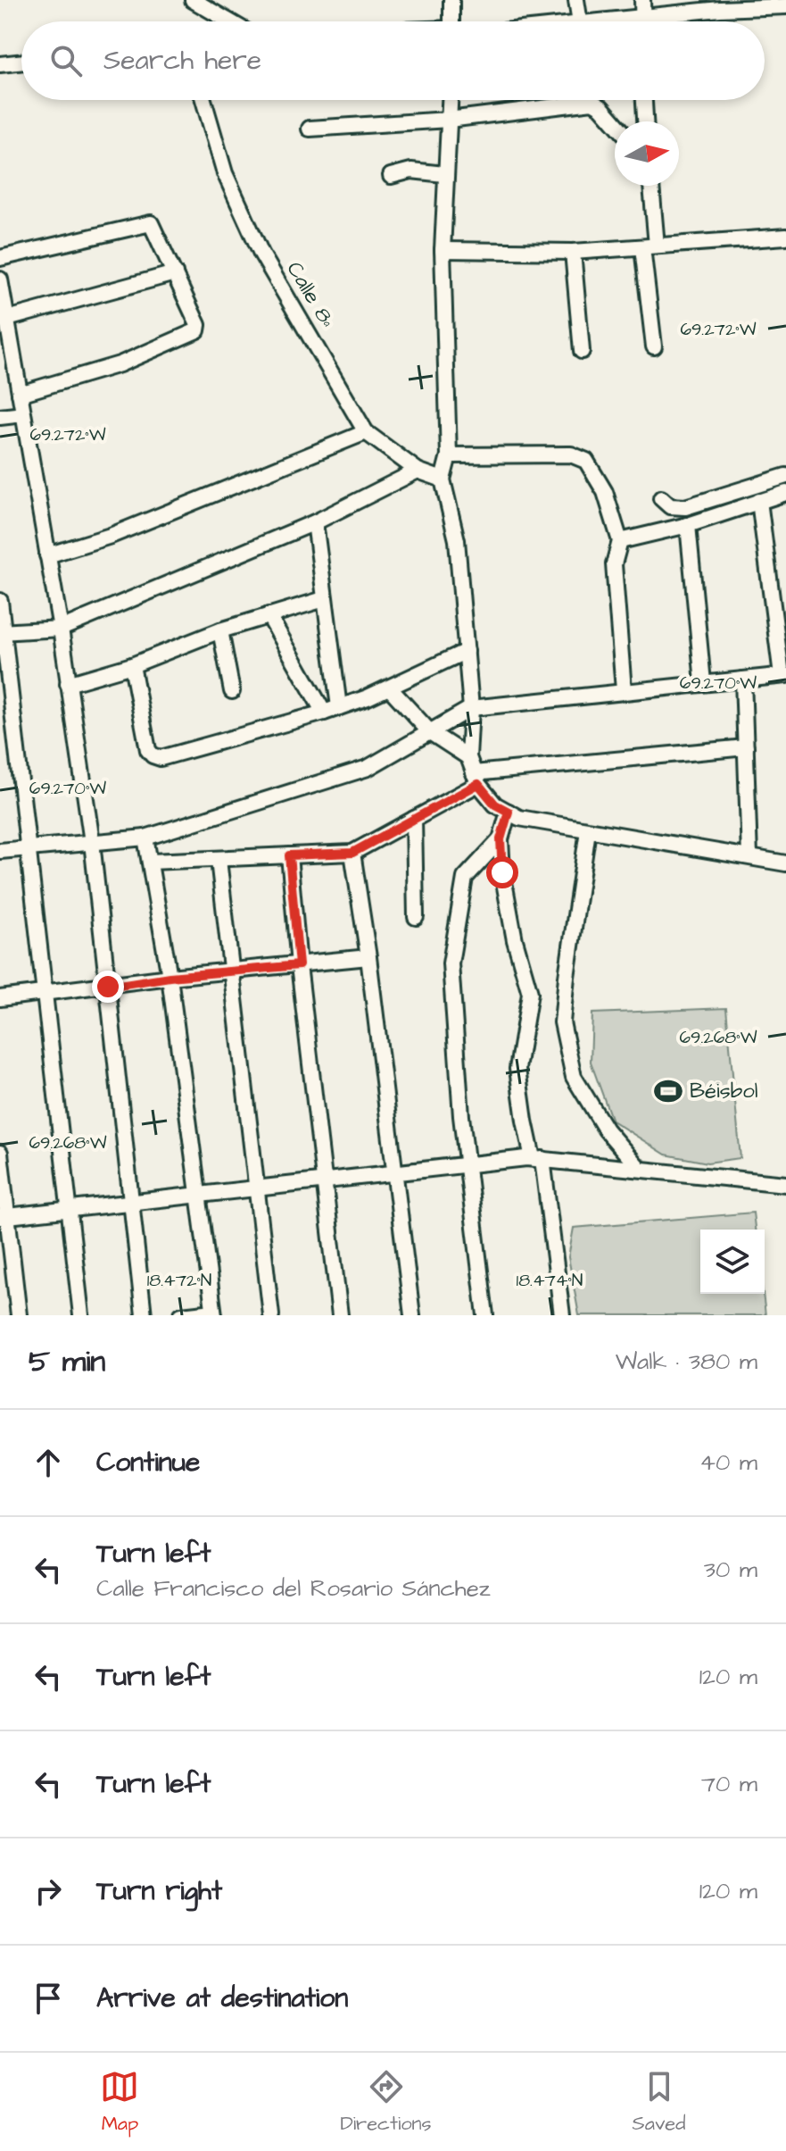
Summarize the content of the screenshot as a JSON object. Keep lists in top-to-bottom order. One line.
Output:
{"streets":{"street":["Calle 8ª"]},"places":{"sports":["Béisbol"]},"north":"right","page":{"search":"Search here","heading":["5 min","Walk · 380 m"],"list":[["Continue","40 m"],["Turn left","Calle Francisco del Rosario Sánchez","30 m"],["Turn left","120 m"],["Turn left","70 m"],["Turn right","120 m"],"Arrive at destination"],"nav":["Map","Directions","Saved"]},"coordinates":["69.272°W","69.270°W","69.268°W","18.472°N","18.474°N"]}
